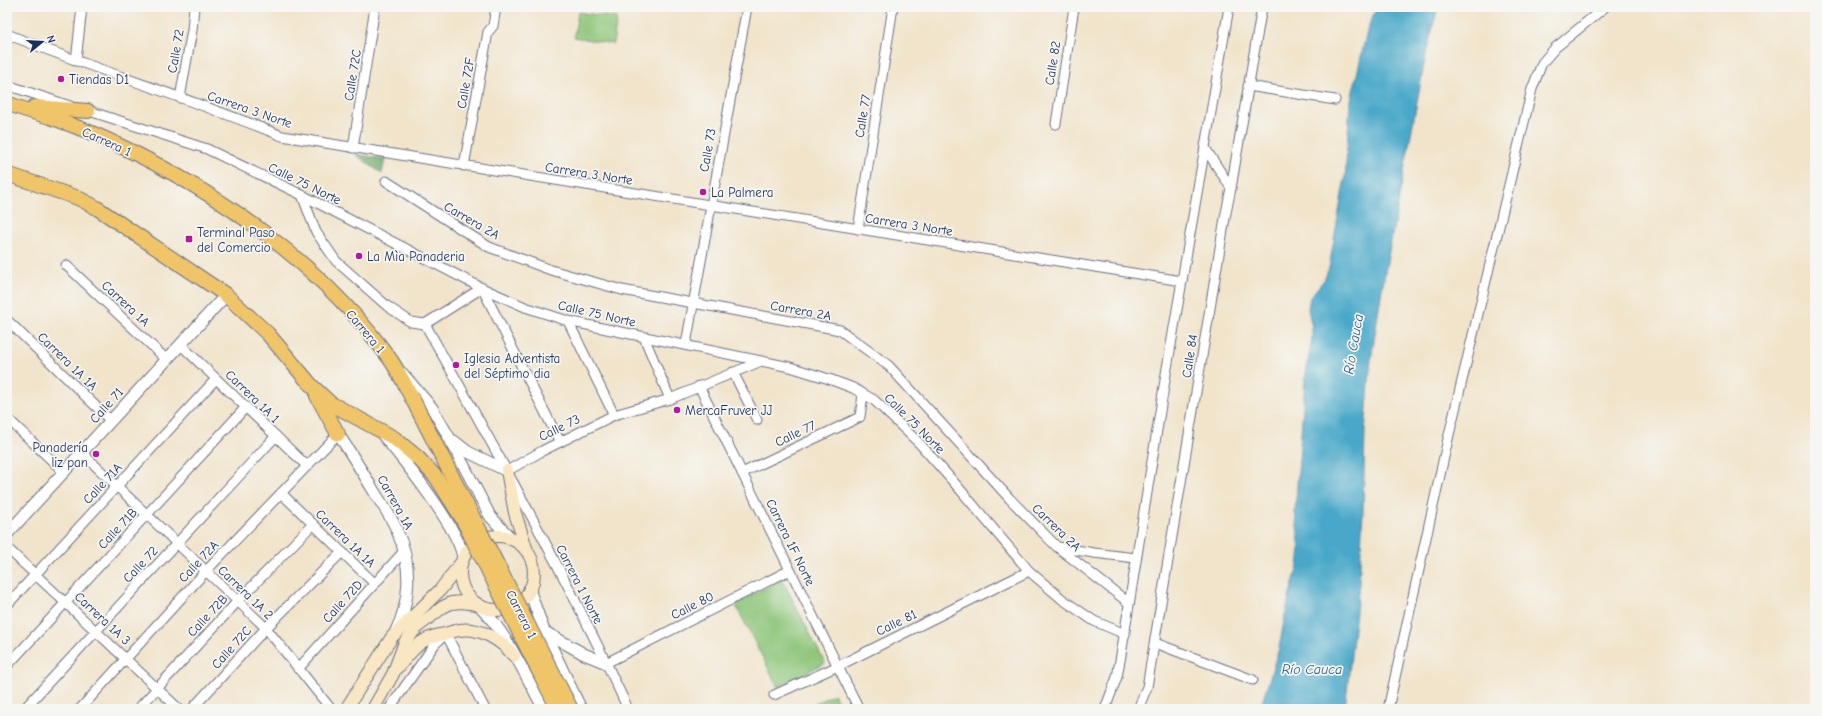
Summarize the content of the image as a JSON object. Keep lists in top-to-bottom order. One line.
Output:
{"streets":{"highway":["Carrera 1"],"street":["Calle 72","Calle 82","Calle 72C","Calle 72F","Carrera 3 Norte","Calle 77","Calle 73","Calle 75 Norte","Carrera 2A","Carrera 1A","Calle 84","Carrera 1A 1A","Carrera 1A 1","Calle 71","Calle 71A","Calle 71B","Carrera 1F Norte","Calle 72A","Carrera 1 Norte","Carrera 1A 2","Calle 72D","Calle 80","Calle 72B","Carrera 1A 3","Calle 81"]},"crossings":[["Calle 72","Carrera 3 Norte"],["Calle 72","Carrera 1A 1"],["Calle 72","Carrera 1A 2"],["Calle 72","Carrera 1A 3"],["Calle 72C","Carrera 3 Norte"],["Calle 72C","Carrera 1A 1A"],["Calle 72C","Carrera 1A 2"],["Calle 72F","Carrera 3 Norte"],["Carrera 3 Norte","Calle 77"],["Carrera 3 Norte","Calle 73"],["Carrera 3 Norte","Calle 84"],["Calle 77","Calle 75 Norte"],["Calle 77","Carrera 1F Norte"],["Carrera 1","Calle 71"],["Calle 73","Calle 75 Norte"],["Calle 73","Carrera 2A"],["Calle 73","Carrera 1F Norte"],["Calle 73","Carrera 1 Norte"],["Calle 75 Norte","Calle 84"],["Calle 75 Norte","Calle 81"],["Carrera 2A","Calle 84"],["Carrera 1A","Calle 71"],["Carrera 1A","Calle 72A"],["Carrera 1A","Calle 72D"],["Carrera 1A 1A","Calle 71"],["Carrera 1A 1A","Calle 72A"],["Carrera 1A 1A","Calle 72D"],["Carrera 1A 1A","Calle 72B"],["Carrera 1A 1","Calle 71"],["Carrera 1A 1","Calle 71A"],["Carrera 1A 1","Calle 71B"],["Carrera 1A 1","Calle 72A"],["Calle 71","Carrera 1A 2"],["Calle 71A","Carrera 1A 2"],["Calle 71A","Carrera 1A 3"],["Calle 71B","Carrera 1A 2"],["Calle 71B","Carrera 1A 3"],["Carrera 1F Norte","Calle 80"],["Carrera 1F Norte","Calle 81"],["Calle 72A","Carrera 1A 2"],["Calle 72A","Carrera 1A 3"],["Carrera 1 Norte","Calle 80"],["Carrera 1A 2","Calle 72D"],["Carrera 1A 2","Calle 72B"],["Calle 72B","Carrera 1A 3"]],"water":["Río Cauca"],"places":{"other":["Tiendas D1","La Palmera","La Mìa Panaderia","Iglesia Adventista del Séptimo dia","MercaFruver JJ","Panadería liz pan"],"transit":["Terminal Paso del Comercio"]},"north":"right"}
